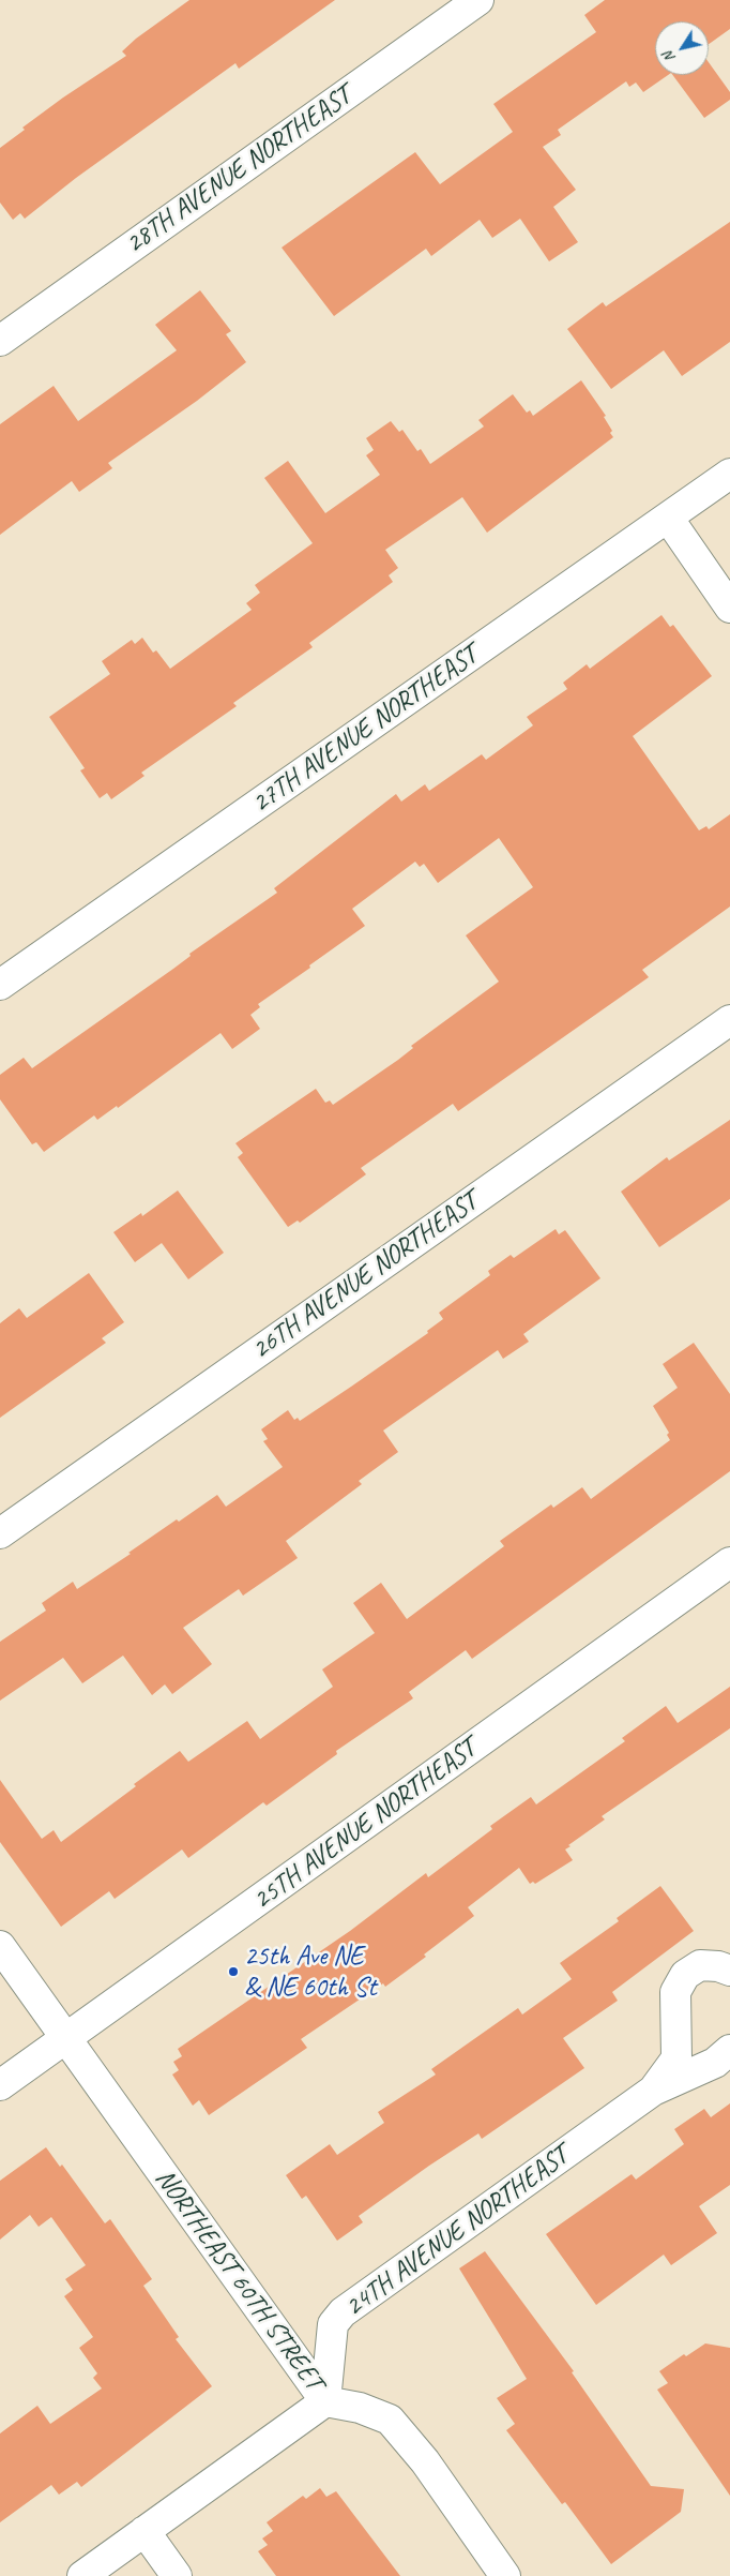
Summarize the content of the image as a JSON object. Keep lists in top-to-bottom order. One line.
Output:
{"streets":{"street":["28TH AVENUE NORTHEAST","27TH AVENUE NORTHEAST","26TH AVENUE NORTHEAST","25TH AVENUE NORTHEAST","24TH AVENUE NORTHEAST","NORTHEAST 60TH STREET"]},"crossings":[["25TH AVENUE NORTHEAST","NORTHEAST 60TH STREET"],["24TH AVENUE NORTHEAST","NORTHEAST 60TH STREET"]],"places":["25th Ave NE & NE 60th St"],"north":"bottom left"}
